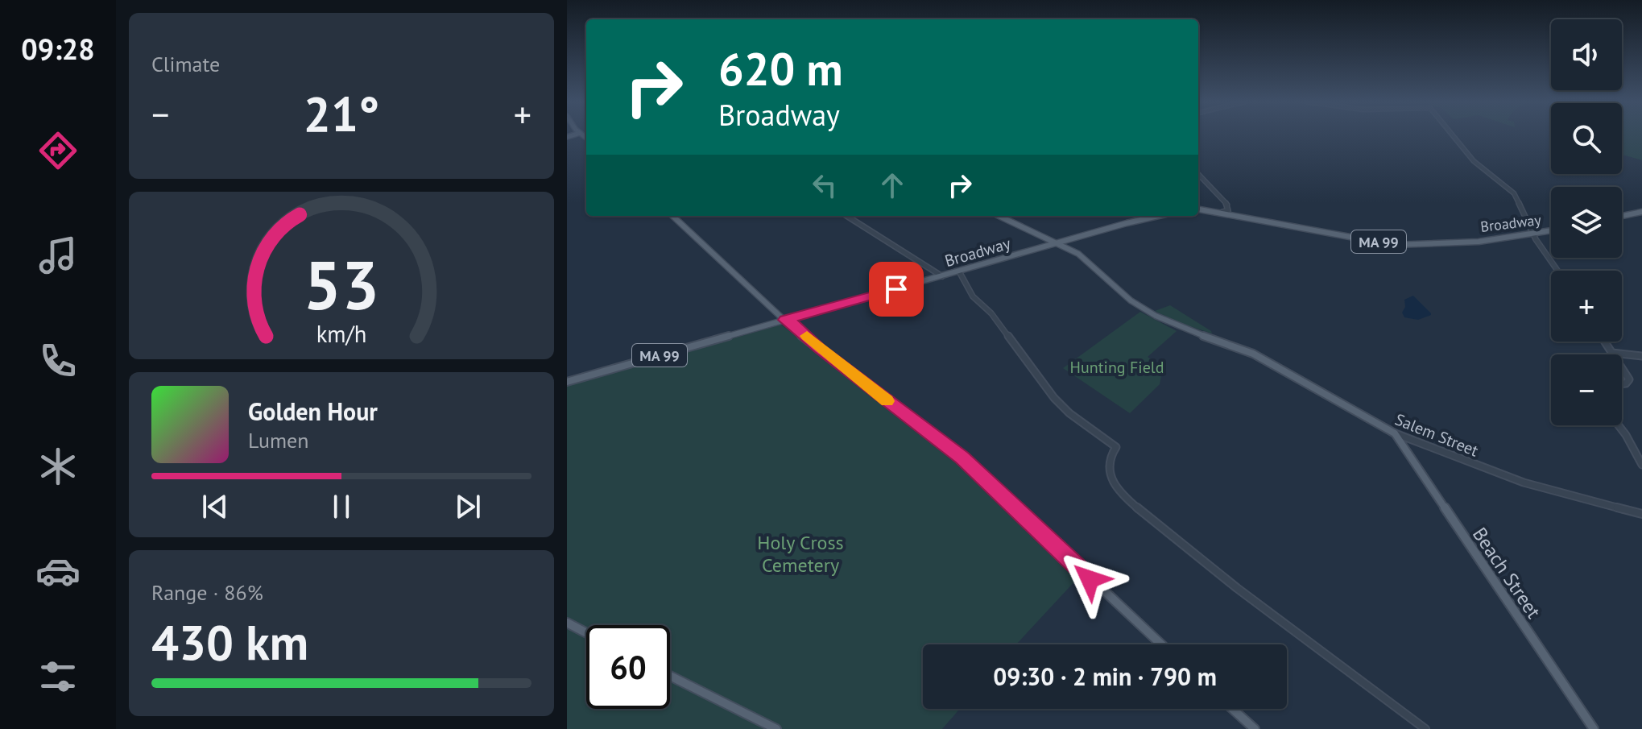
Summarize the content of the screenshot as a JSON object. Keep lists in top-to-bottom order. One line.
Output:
{"streets":{"main road":["Broadway","MA 99","Salem Street","Beach Street"]},"crossings":[["Broadway","Salem Street"],["Salem Street","Beach Street"]],"parks":["Hunting Field","Holy Cross Cemetery"],"page":{"tabs":"09:28","tile":["Climate",["Range · 86%","430 km"]],"map_buttons":["+","−"],"turn":["620 m","Broadway"],"heat":["−","21°","+"],"song":["Golden Hour","Lumen"],"limit":"60","trip":"09:30 · 2 min · 790 m","gauge":["53","km/h"]}}
